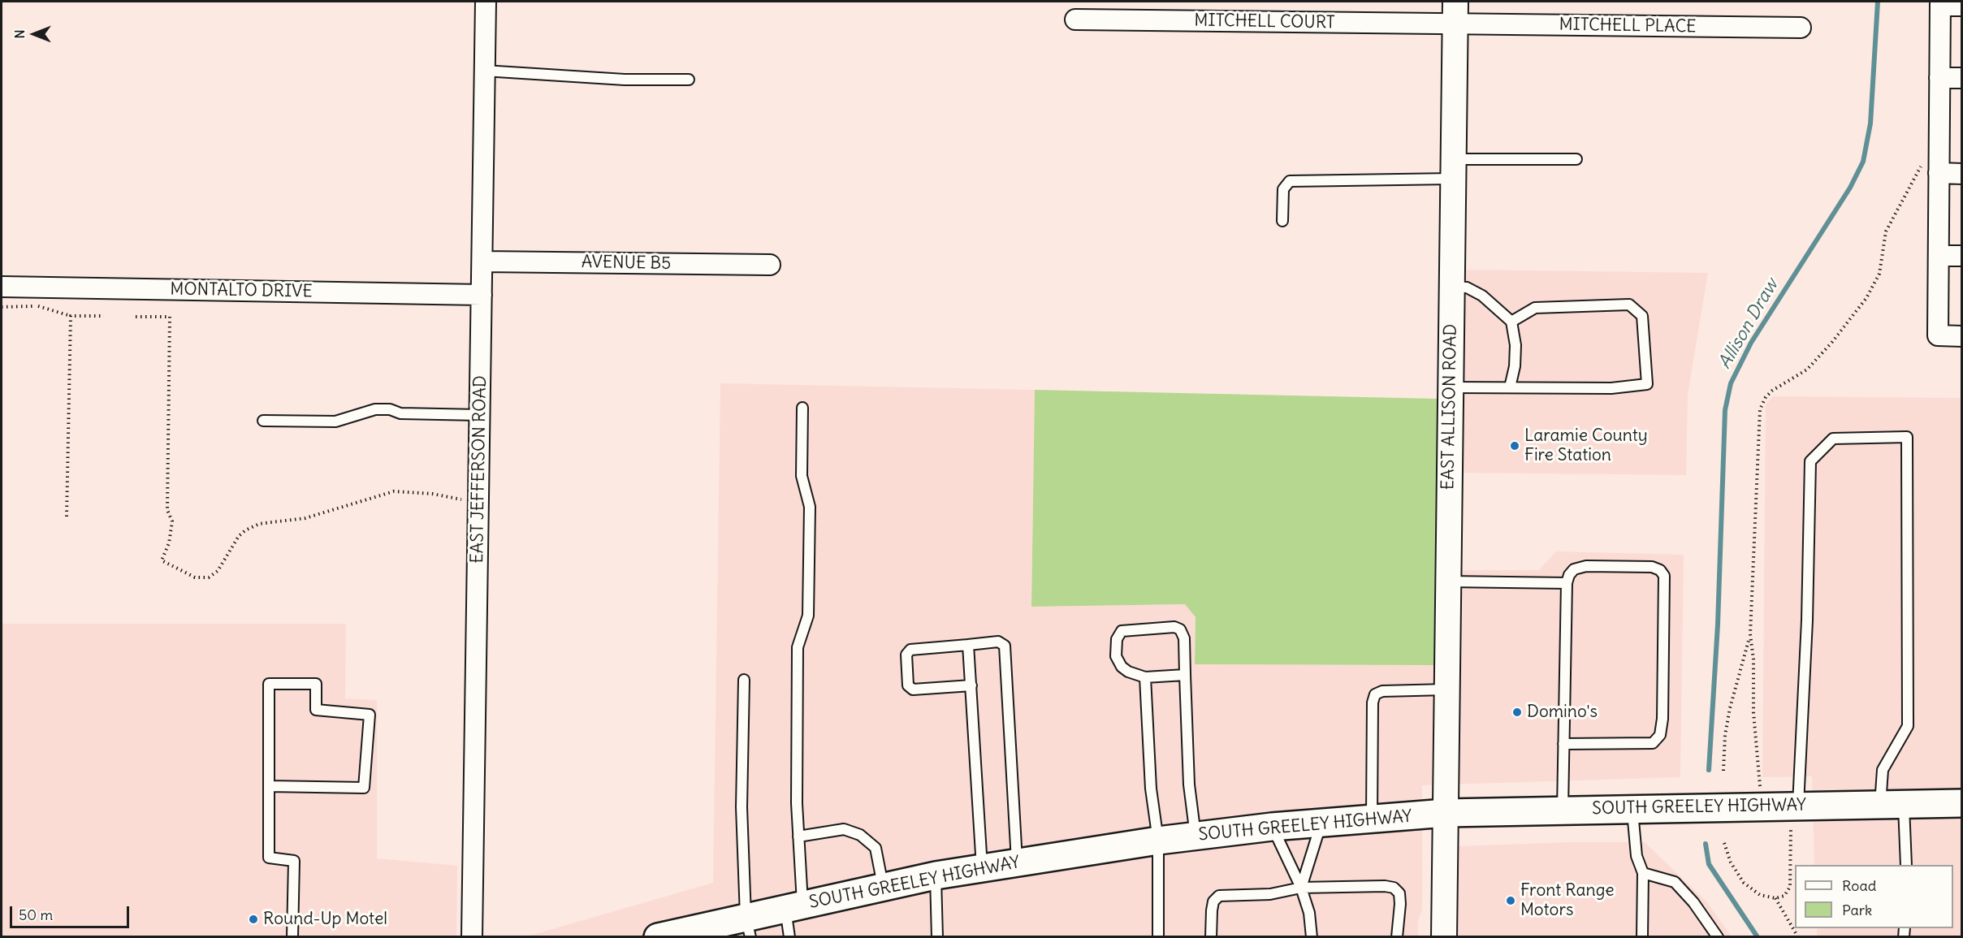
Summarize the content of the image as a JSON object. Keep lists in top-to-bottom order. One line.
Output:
{"streets":{"highway":["SOUTH GREELEY HIGHWAY"],"street":["MITCHELL COURT","MITCHELL PLACE","AVENUE B5","MONTALTO DRIVE","EAST ALLISON ROAD","EAST JEFFERSON ROAD"]},"crossings":[["MITCHELL COURT","MITCHELL PLACE"],["MITCHELL COURT","EAST ALLISON ROAD"],["MITCHELL PLACE","EAST ALLISON ROAD"],["AVENUE B5","EAST JEFFERSON ROAD"],["MONTALTO DRIVE","EAST JEFFERSON ROAD"],["EAST ALLISON ROAD","SOUTH GREELEY HIGHWAY"]],"water":["Allison Draw"],"places":["Laramie County Fire Station","Domino's","Front Range Motors","Round-Up Motel"],"legend":["Road","Park"],"scale_bar":"50 m","north":"left"}
